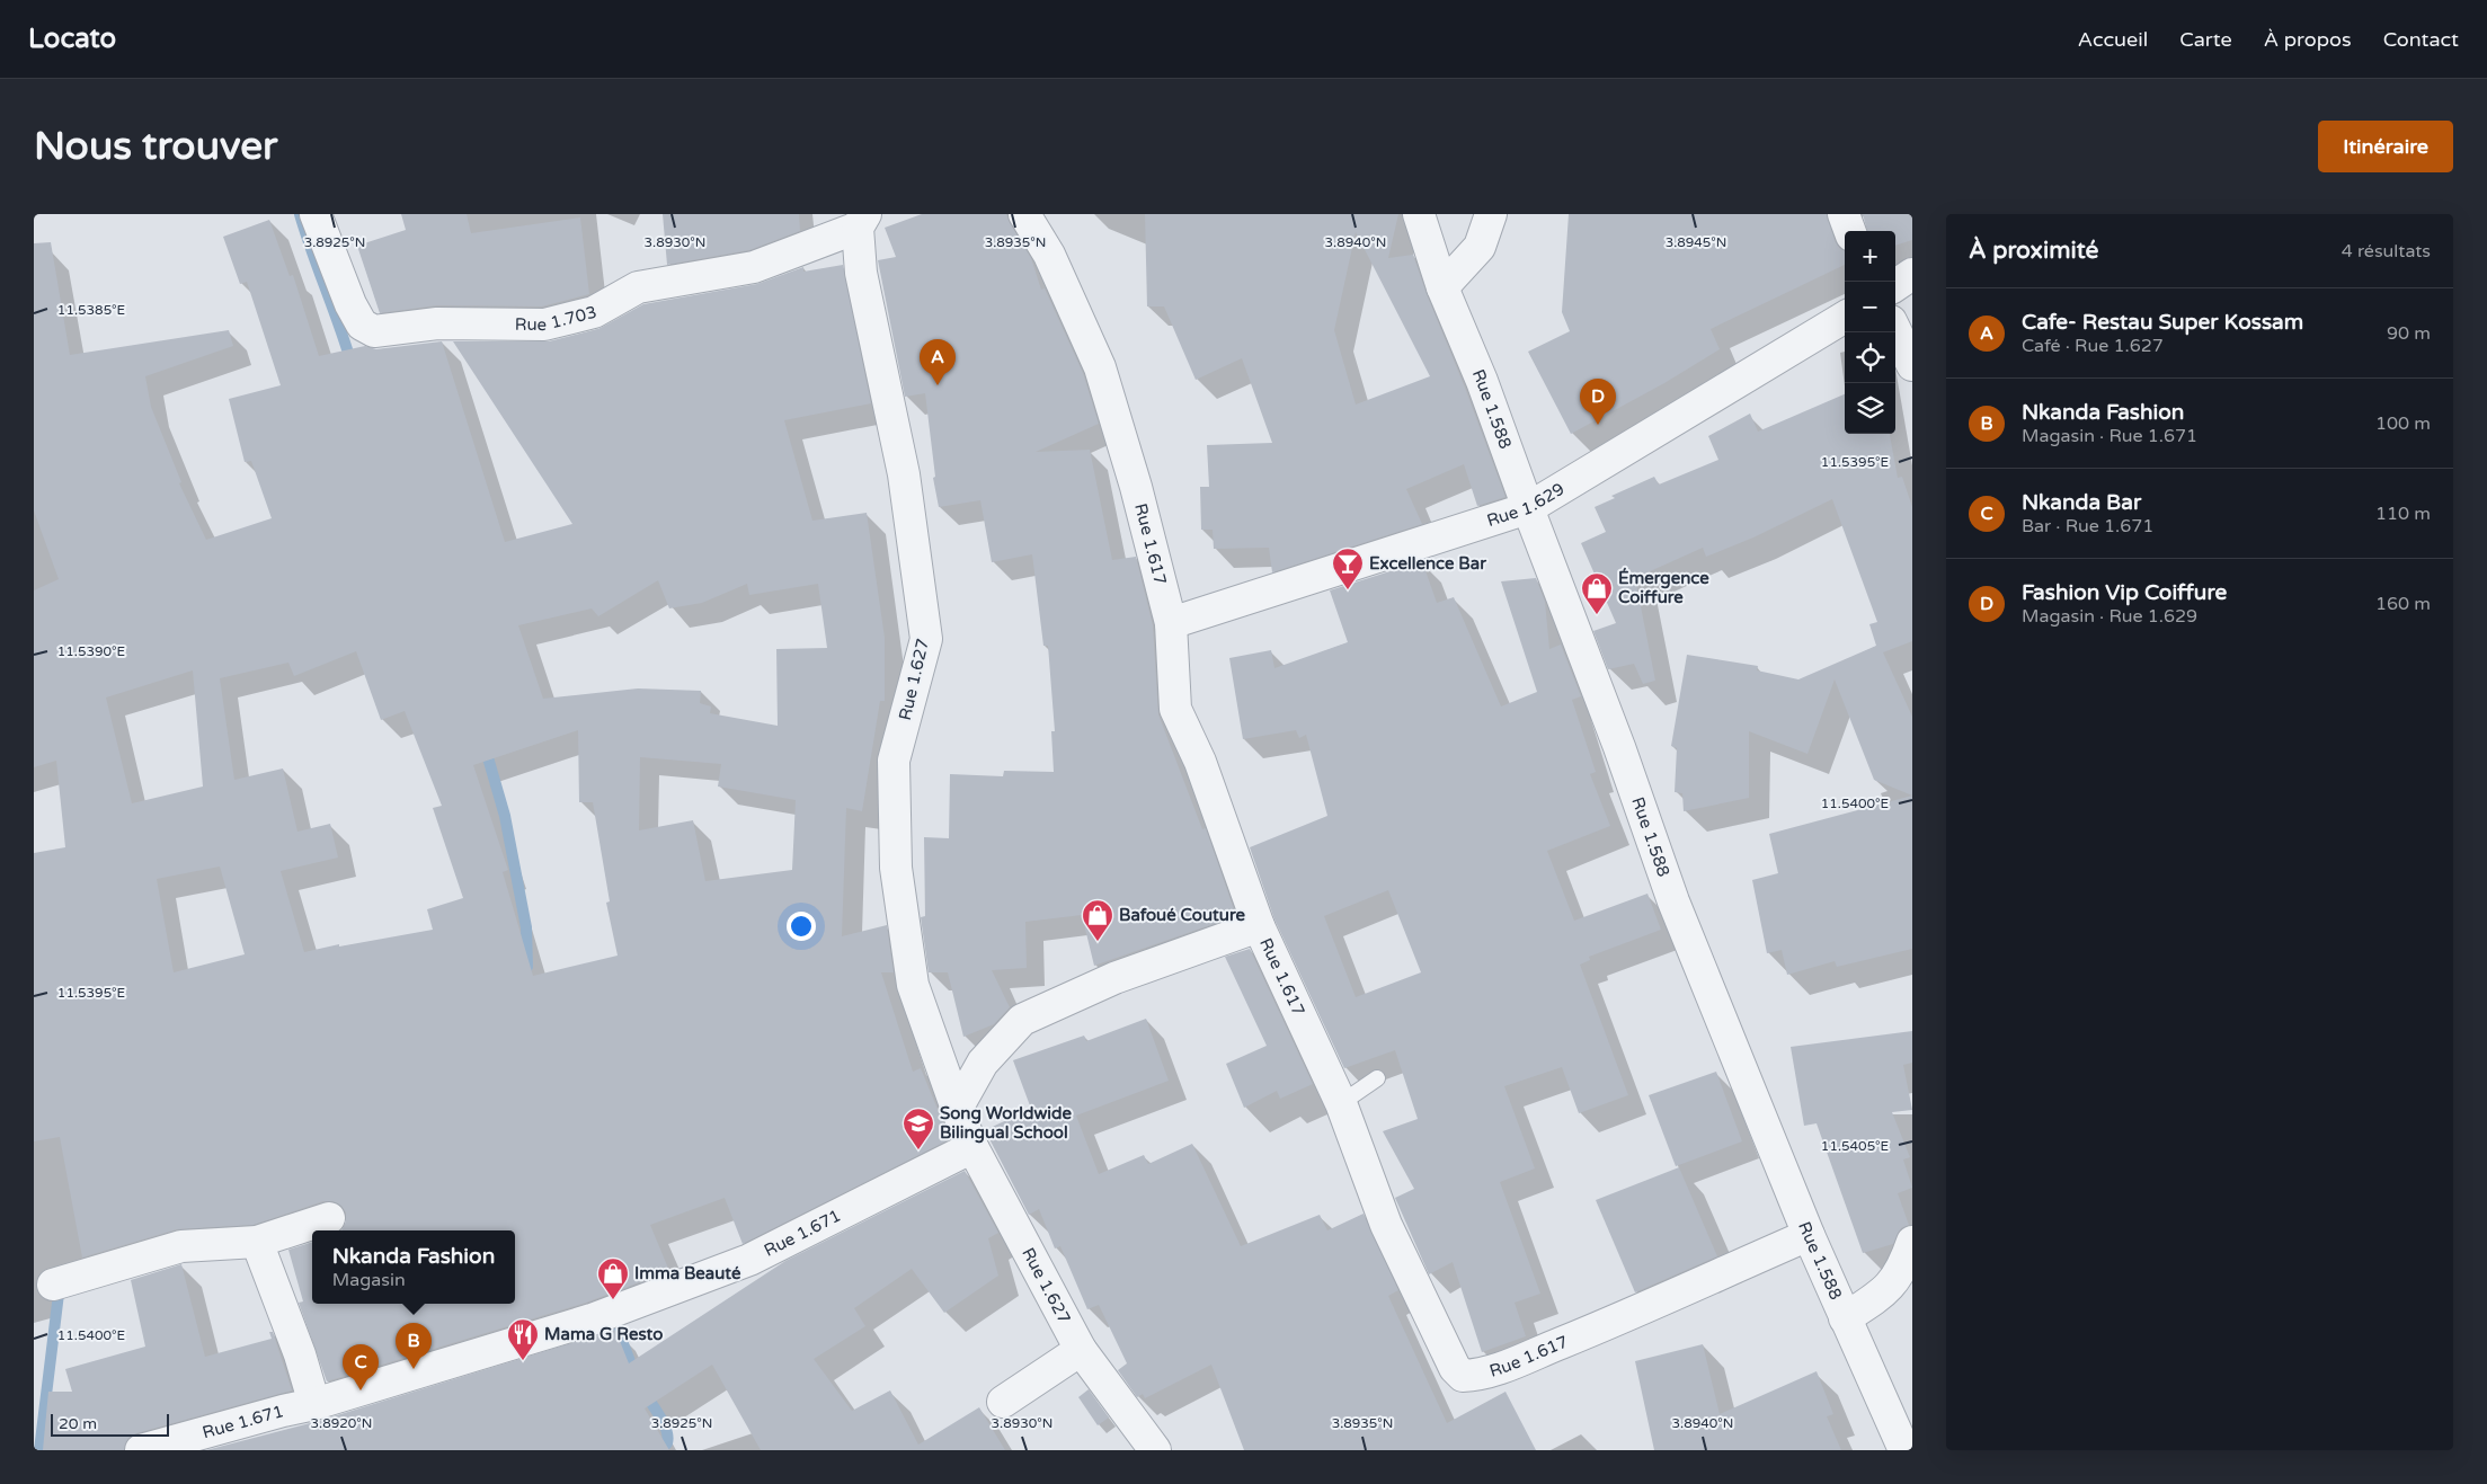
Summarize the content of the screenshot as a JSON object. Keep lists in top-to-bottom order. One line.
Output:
{"streets":{"street":["Rue 1.703","Rue 1.588","Rue 1.629","Rue 1.617","Rue 1.627","Rue 1.671"]},"crossings":[["Rue 1.703","Rue 1.627"],["Rue 1.588","Rue 1.629"],["Rue 1.588","Rue 1.617"],["Rue 1.629","Rue 1.617"],["Rue 1.627","Rue 1.671"]],"places":{"bar":["Excellence Bar"],"shop":["Émergence Coiffure","Bafoué Couture","Imma Beauté"],"school or university":["Song Worldwide Bilingual School"],"restaurant":["Mama G Resto"]},"scale_bar":"20 m","page":{"header":"Locato","nav":["Accueil","Carte","À propos","Contact"],"buttons":"Itinéraire","title":"Nous trouver","heading":["À proximité","4 résultats"],"map_buttons":["+","−"],"list":[{"mark":"A","name":"Cafe- Restau Super Kossam","note":"Café · Rue 1.627","value":"90 m"},{"mark":"B","name":"Nkanda Fashion","note":"Magasin · Rue 1.671","value":"100 m"},{"mark":"C","name":"Nkanda Bar","note":"Bar · Rue 1.671","value":"110 m"},{"mark":"D","name":"Fashion Vip Coiffure","note":"Magasin · Rue 1.629","value":"160 m"}],"pins":["A","D","B","C"],"popup":["Nkanda Fashion","Magasin"],"scale":"20 m"},"coordinates":["3.8925°N","3.8930°N","3.8935°N","3.8940°N","3.8945°N","11.5385°E","11.5395°E","11.5390°E","11.5400°E","11.5405°E","3.8920°N"]}
